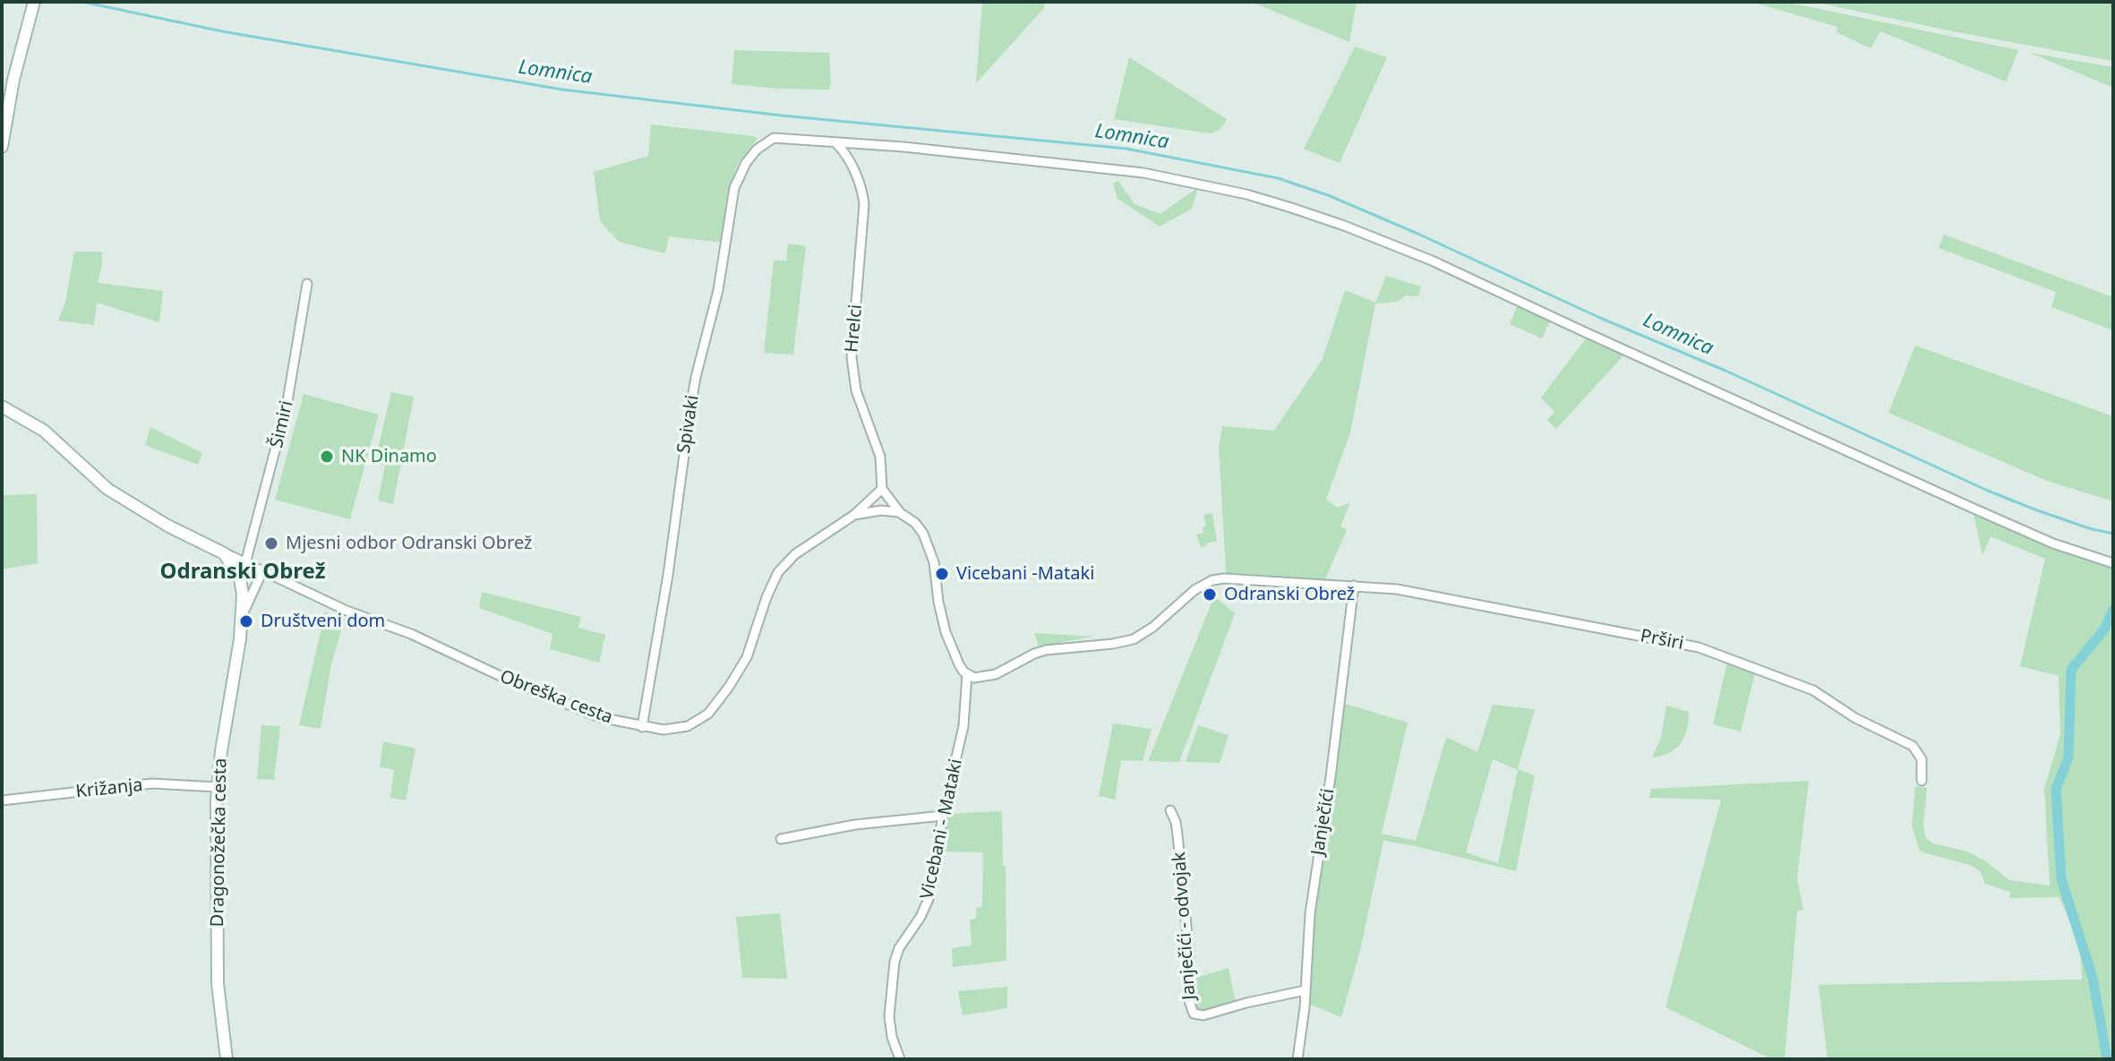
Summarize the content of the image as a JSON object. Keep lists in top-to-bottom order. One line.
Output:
{"streets":{"main road":["Obreška cesta","Dragonožečka cesta"],"street":["Hrelci","Šimiri","Spivaki","Prširi","Križanja","Janječići","Vicebani - Mataki","Janječići - odvojak"]},"crossings":[["Hrelci","Spivaki"],["Šimiri","Obreška cesta"],["Spivaki","Obreška cesta"],["Prširi","Janječići"],["Obreška cesta","Dragonožečka cesta"],["Križanja","Dragonožečka cesta"],["Janječići","Janječići - odvojak"]],"districts":["Odranski Obrež"],"water":["Lomnica"],"places":["NK Dinamo","Mjesni odbor Odranski Obrež","Vicebani -Mataki","Odranski Obrež","Društveni dom"]}
